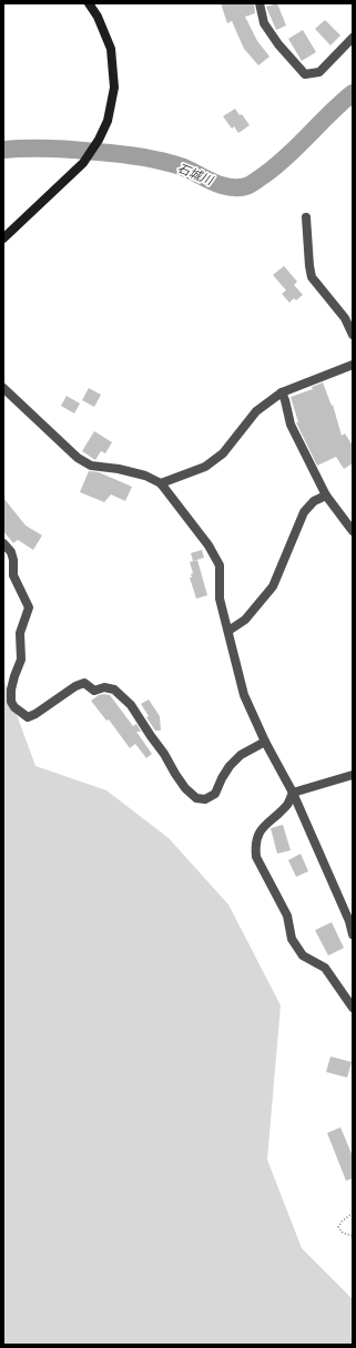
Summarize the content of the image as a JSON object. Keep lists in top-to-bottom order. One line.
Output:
{"water":["石城川"]}
